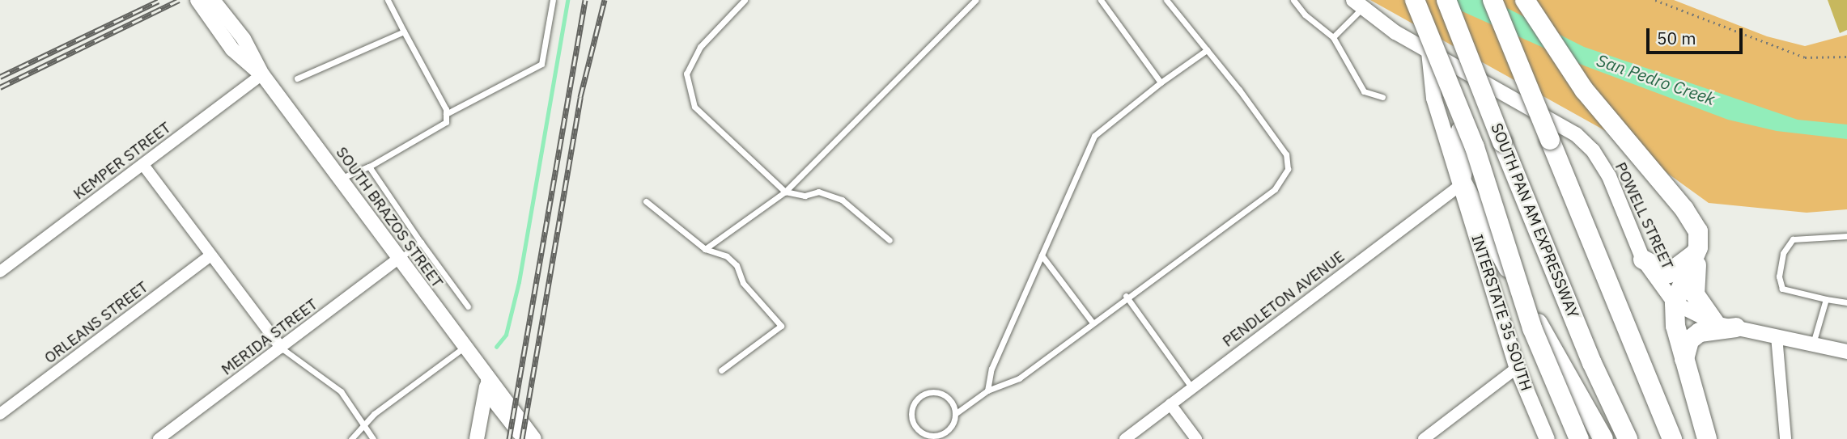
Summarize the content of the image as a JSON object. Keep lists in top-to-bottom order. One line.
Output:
{"streets":{"highway":["SOUTH PAN AM EXPRESSWAY"],"main road":["INTERSTATE 35 SOUTH"],"street":["KEMPER STREET","POWELL STREET","SOUTH BRAZOS STREET","PENDLETON AVENUE","ORLEANS STREET","MERIDA STREET"]},"crossings":[["KEMPER STREET","SOUTH BRAZOS STREET"],["POWELL STREET","INTERSTATE 35 SOUTH"],["SOUTH BRAZOS STREET","MERIDA STREET"],["PENDLETON AVENUE","INTERSTATE 35 SOUTH"]],"water":["San Pedro Creek"],"scale_bar":"50 m"}
